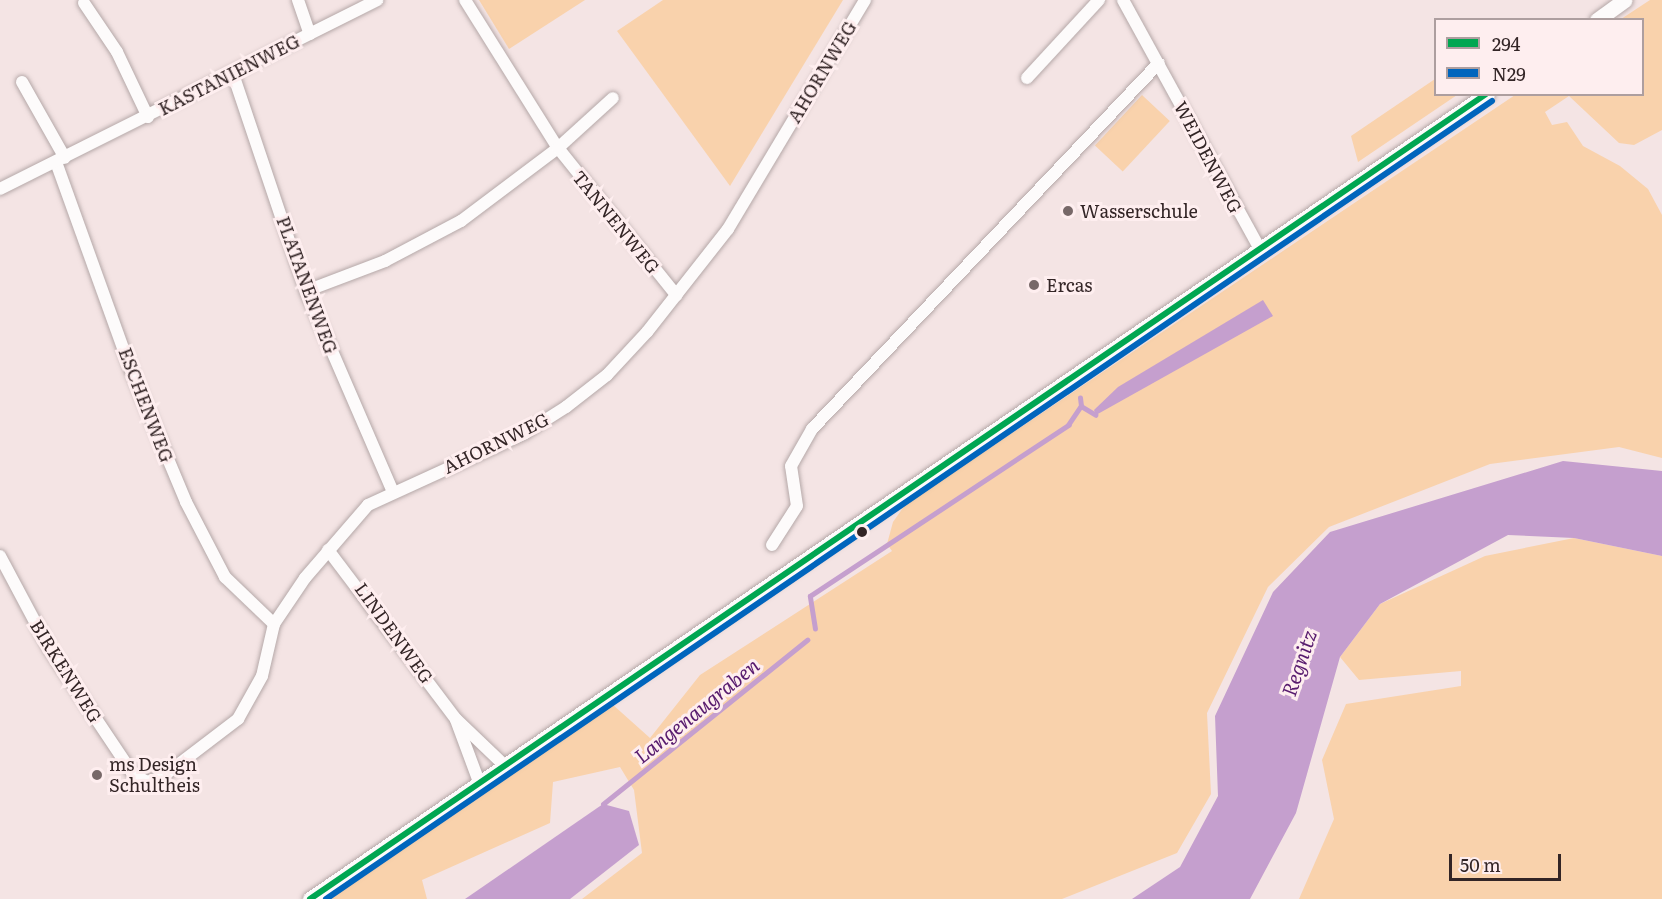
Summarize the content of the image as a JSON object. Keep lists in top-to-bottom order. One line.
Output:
{"streets":{"street":["AHORNWEG","KASTANIENWEG","WEIDENWEG","TANNENWEG","PLATANENWEG","ESCHENWEG","LINDENWEG","BIRKENWEG"]},"crossings":[["AHORNWEG","TANNENWEG"],["AHORNWEG","PLATANENWEG"],["AHORNWEG","ESCHENWEG"],["AHORNWEG","LINDENWEG"],["AHORNWEG","BIRKENWEG"],["KASTANIENWEG","PLATANENWEG"],["KASTANIENWEG","ESCHENWEG"]],"water":["Regnitz","Langenaugraben"],"places":["Wasserschule","Ercas","ms Design Schultheis"],"lines":["transit line 294","transit line N29"],"legend":["294","N29"],"scale_bar":"50 m"}
